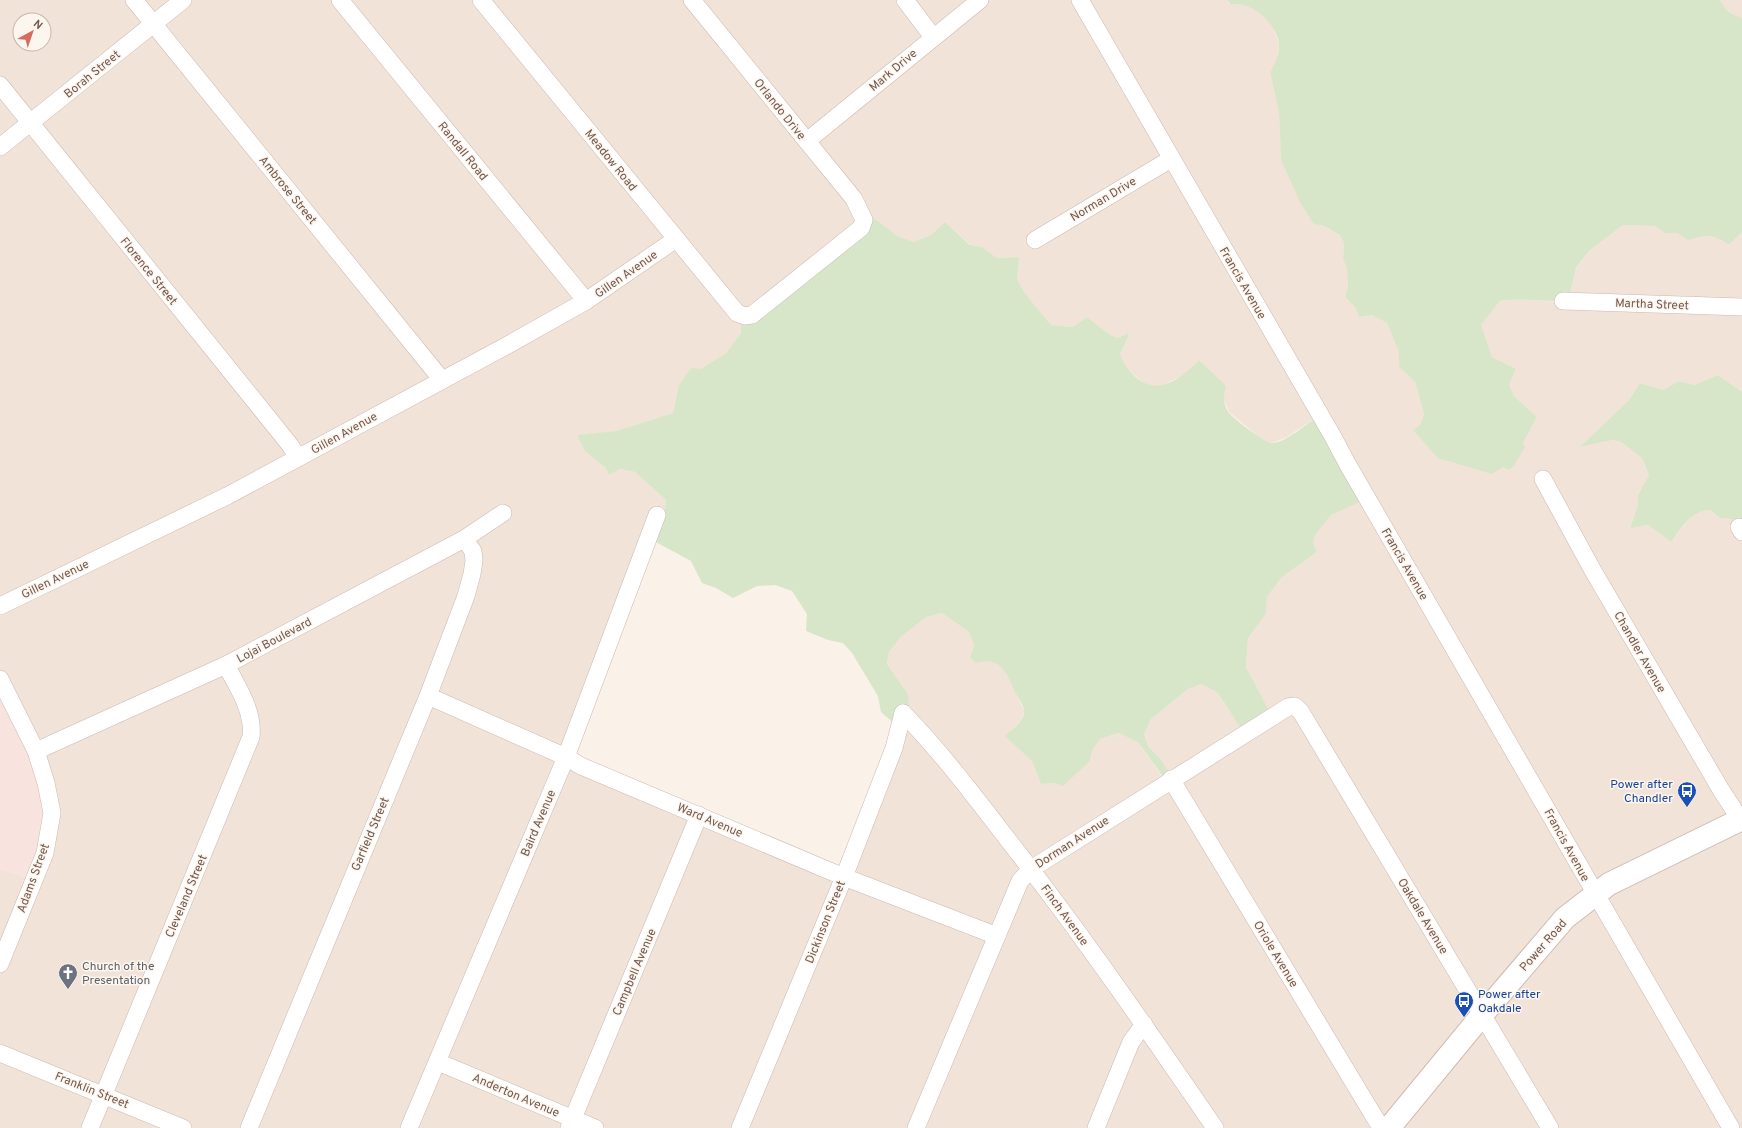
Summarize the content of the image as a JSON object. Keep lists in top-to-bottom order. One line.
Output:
{"streets":{"main road":["Power Road"],"street":["Mark Drive","Borah Street","Orlando Drive","Randall Road","Meadow Road","Ambrose Street","Norman Drive","Florence Street","Gillen Avenue","Francis Avenue","Martha Street","Lojai Boulevard","Chandler Avenue","Ward Avenue","Baird Avenue","Garfield Street","Dorman Avenue","Adams Street","Cleveland Street","Finch Avenue","Oakdale Avenue","Dickinson Street","Oriole Avenue","Campbell Avenue","Franklin Street","Anderton Avenue"]},"crossings":[["Mark Drive","Orlando Drive"],["Borah Street","Ambrose Street"],["Borah Street","Florence Street"],["Orlando Drive","Meadow Road"],["Randall Road","Gillen Avenue"],["Meadow Road","Gillen Avenue"],["Ambrose Street","Gillen Avenue"],["Norman Drive","Francis Avenue"],["Florence Street","Gillen Avenue"],["Francis Avenue","Power Road"],["Lojai Boulevard","Garfield Street"],["Lojai Boulevard","Adams Street"],["Lojai Boulevard","Cleveland Street"],["Chandler Avenue","Power Road"],["Ward Avenue","Baird Avenue"],["Ward Avenue","Garfield Street"],["Ward Avenue","Dorman Avenue"],["Ward Avenue","Dickinson Street"],["Ward Avenue","Campbell Avenue"],["Baird Avenue","Anderton Avenue"],["Dorman Avenue","Finch Avenue"],["Dorman Avenue","Oakdale Avenue"],["Dorman Avenue","Oriole Avenue"],["Cleveland Street","Franklin Street"],["Finch Avenue","Dickinson Street"],["Oakdale Avenue","Power Road"],["Campbell Avenue","Anderton Avenue"]],"places":{"bus stop":["Power after Chandler","Power after Oakdale"],"church":["Church of the Presentation"]},"north":"top right"}
